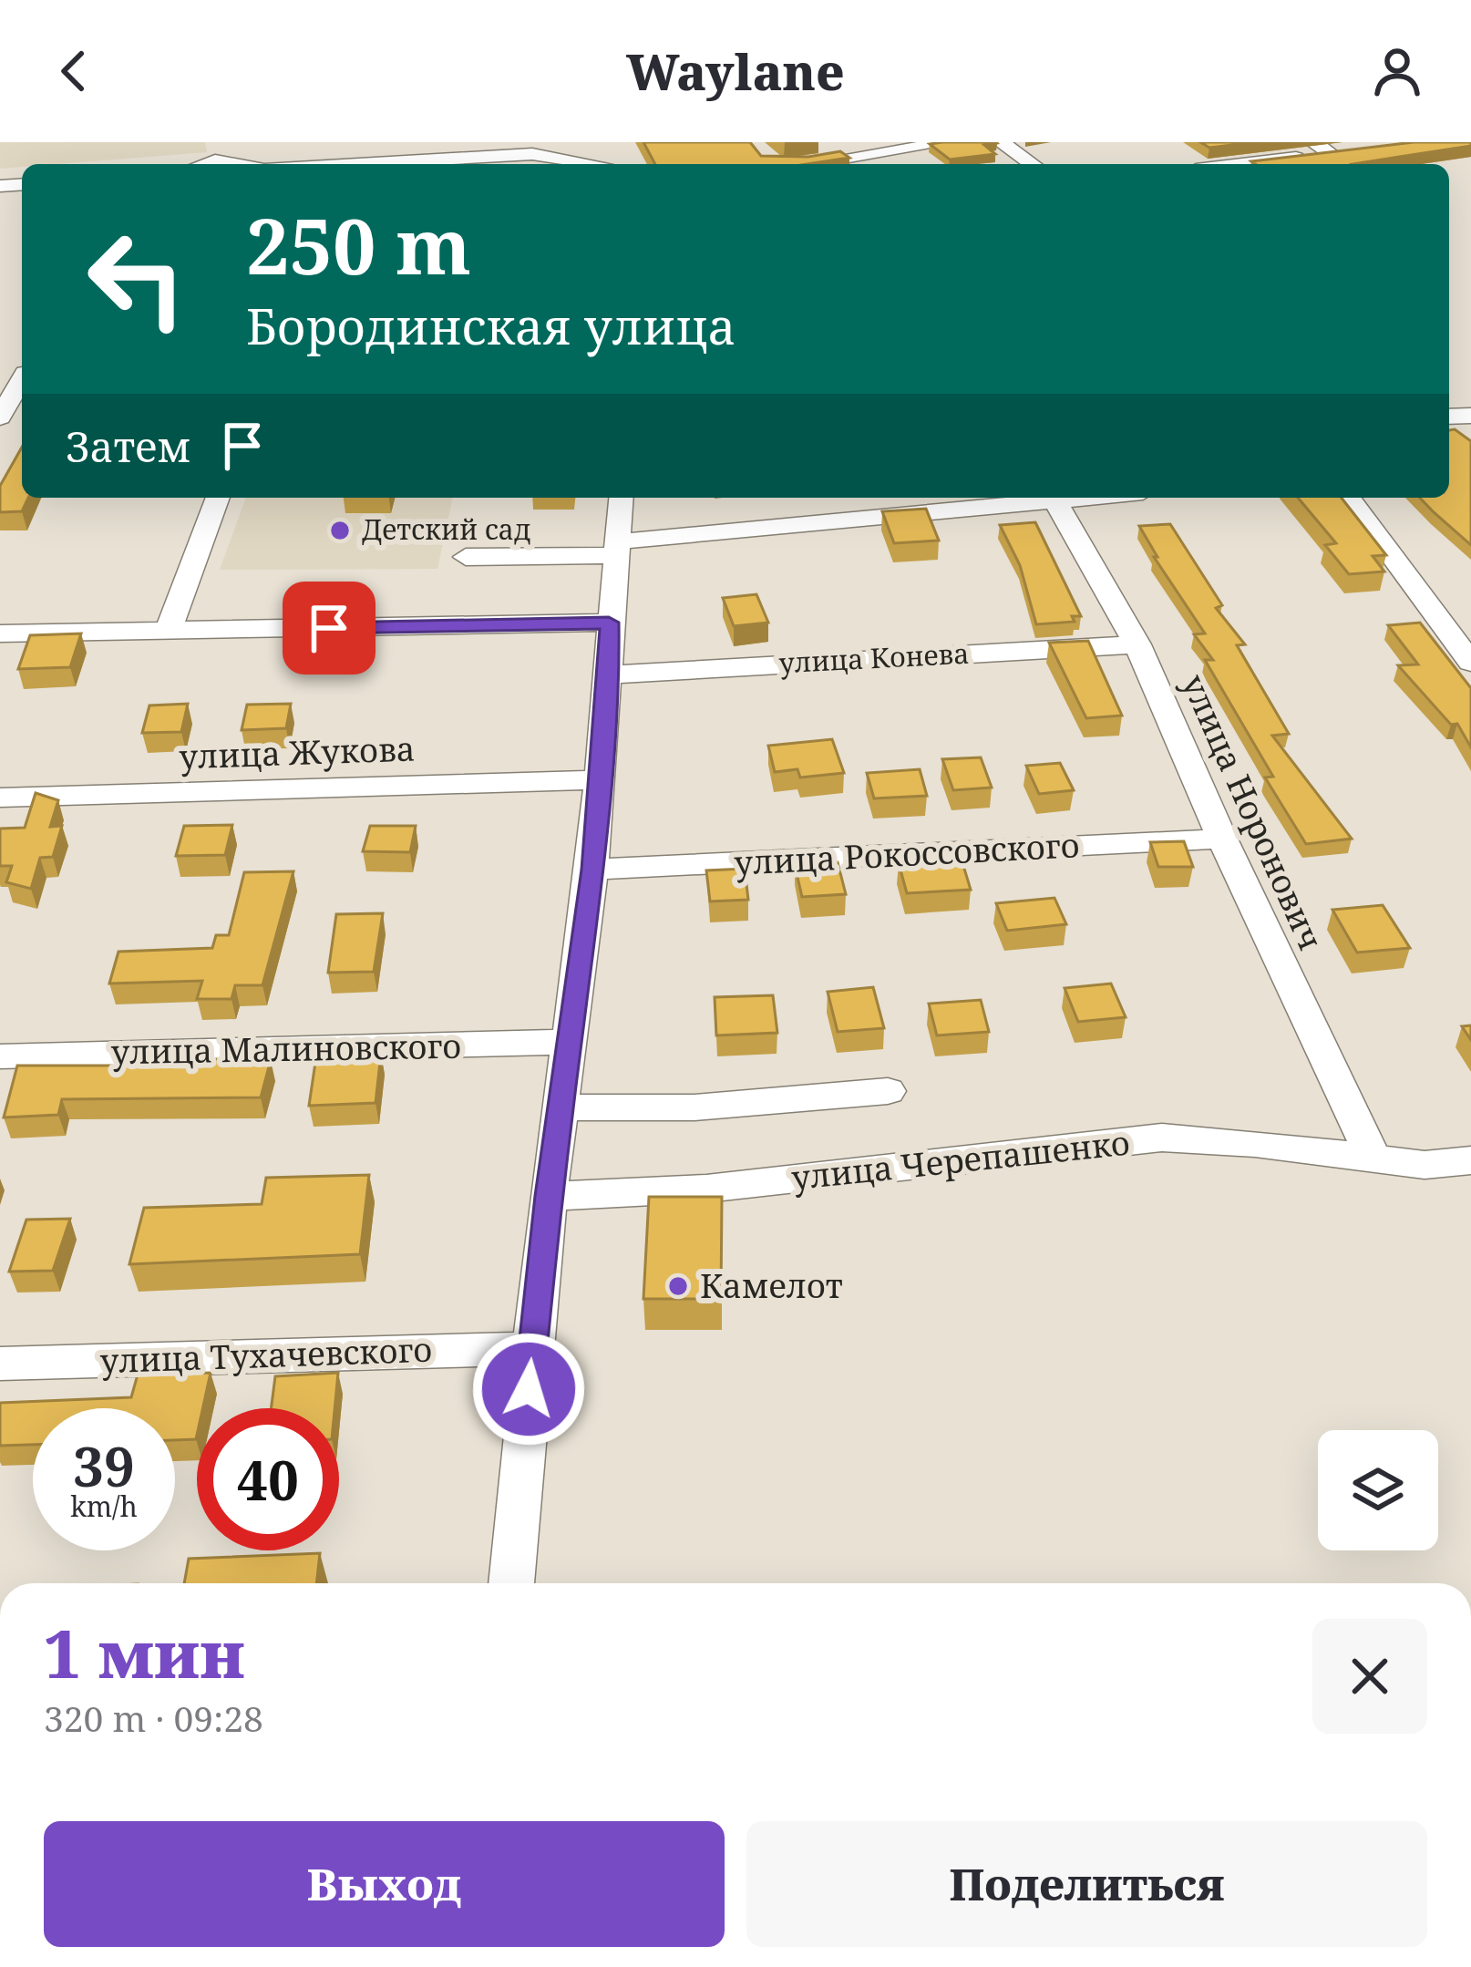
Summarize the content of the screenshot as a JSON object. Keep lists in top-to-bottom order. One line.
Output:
{"streets":{"street":["улица Конева","улица Жукова","улица Норонович","улица Рокоссовского","улица Малиновского","улица Черепашенко","улица Тухачевского"]},"crossings":[["улица Конева","улица Норонович"],["улица Норонович","улица Рокоссовского"],["улица Норонович","улица Черепашенко"]],"places":["Детский сад","Камелот"],"page":{"header":"Waylane","turn":["250 m","Бородинская улица"],"then":"Затем","speed":"39 km/h","limit":"40","heading":["1 мин","320 m · 09:28"],"buttons":["Выход","Поделиться"]}}
